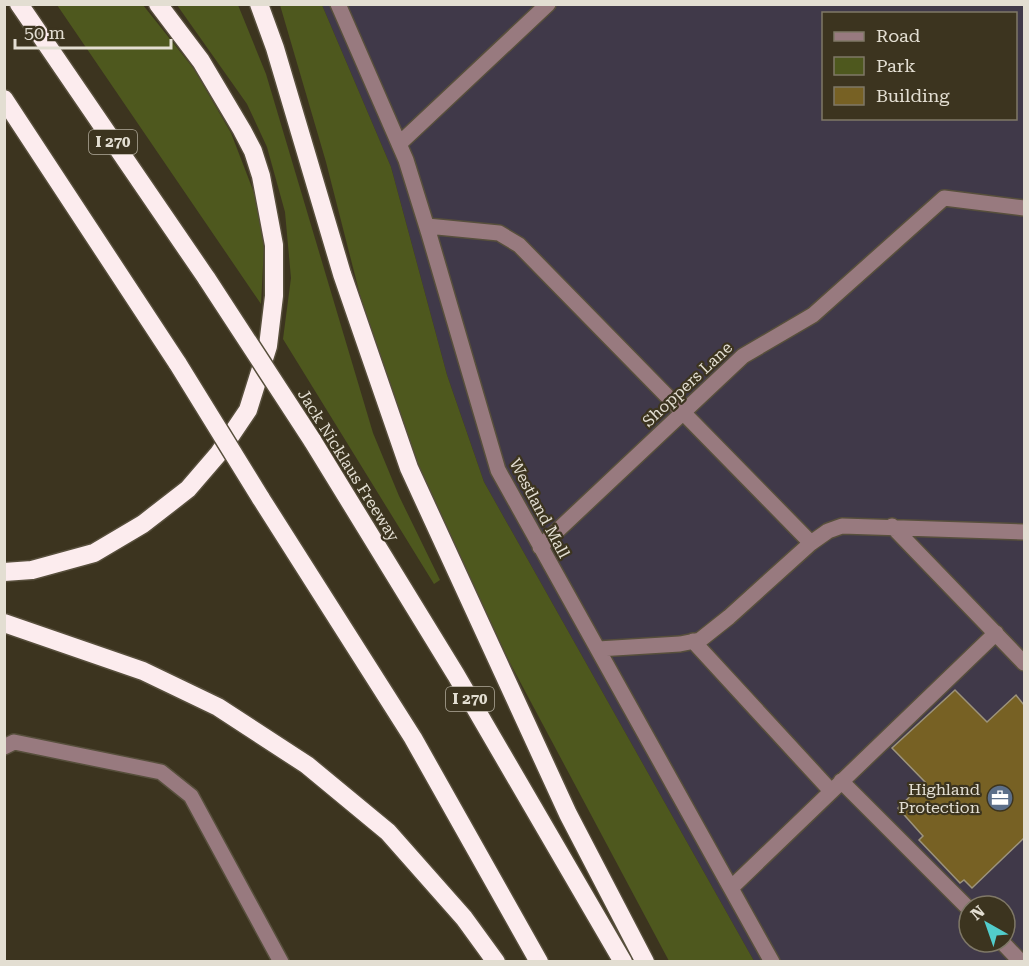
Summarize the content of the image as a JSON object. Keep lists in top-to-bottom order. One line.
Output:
{"streets":{"highway":["I 270","Jack Nicklaus Freeway"],"lane":["Shoppers Lane","Westland Mall"]},"crossings":[["Shoppers Lane","Westland Mall"]],"places":{"office":["Highland Protection"]},"legend":["Road","Park","Building"],"scale_bar":"50 m","north":"top left"}
